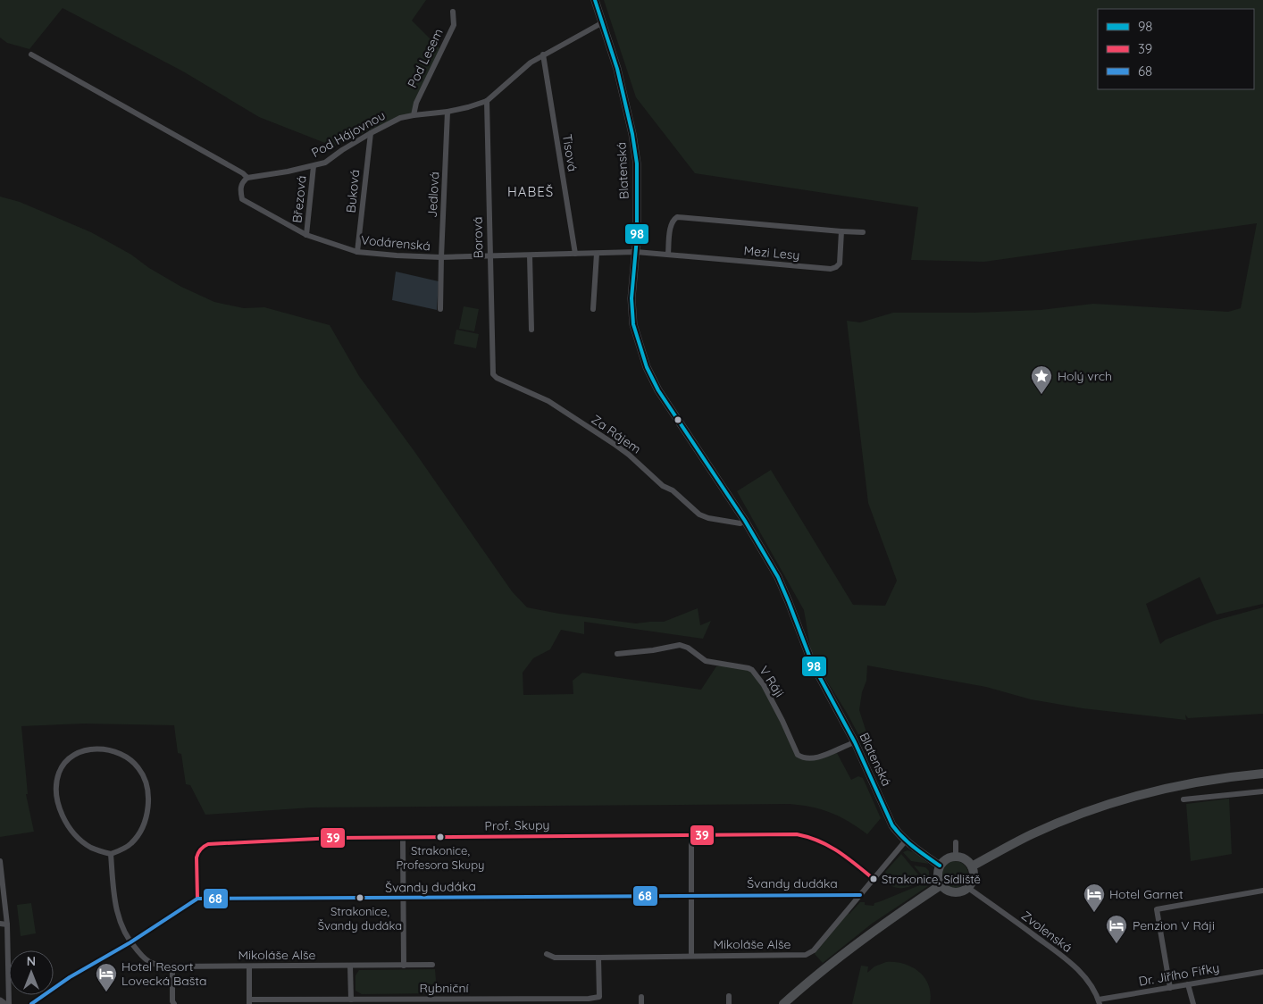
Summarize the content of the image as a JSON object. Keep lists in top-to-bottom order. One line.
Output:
{"streets":{"street":["Pod Lesem","Pod Hájovnou","Tisová","Blatenská","Buková","Jedlová","Březová","Borová","Vodárenská","Mezi Lesy","Za Rájem","V Ráji","Prof. Skupy","Švandy dudáka","Zvolenská","Mikoláše Alše","Dr. Jiřího Fifky","Rybniční"]},"crossings":[["Pod Lesem","Pod Hájovnou"],["Pod Hájovnou","Tisová"],["Pod Hájovnou","Blatenská"],["Pod Hájovnou","Buková"],["Pod Hájovnou","Jedlová"],["Pod Hájovnou","Březová"],["Pod Hájovnou","Borová"],["Pod Hájovnou","Vodárenská"],["Tisová","Vodárenská"],["Blatenská","Vodárenská"],["Blatenská","Mezi Lesy"],["Blatenská","Za Rájem"],["Blatenská","V Ráji"],["Blatenská","Zvolenská"],["Blatenská","Mikoláše Alše"],["Buková","Vodárenská"],["Jedlová","Vodárenská"],["Březová","Vodárenská"],["Borová","Vodárenská"],["Borová","Za Rájem"],["Vodárenská","Mezi Lesy"],["Prof. Skupy","Švandy dudáka"],["Prof. Skupy","Mikoláše Alše"],["Švandy dudáka","Mikoláše Alše"],["Zvolenská","Dr. Jiřího Fifky"],["Mikoláše Alše","Rybniční"]],"districts":["HABEŠ"],"places":{"place":["Holý vrch"],"other":["Strakonice, Profesora Skupy","Strakonice, Sídliště","Strakonice, Švandy dudáka"],"hotel":["Hotel Garnet","Penzion V Ráji","Hotel Resort Lovecká Bašta"]},"lines":["transit line 98","transit line 39","transit line 68"],"legend":["98","39","68"],"north":"top"}
